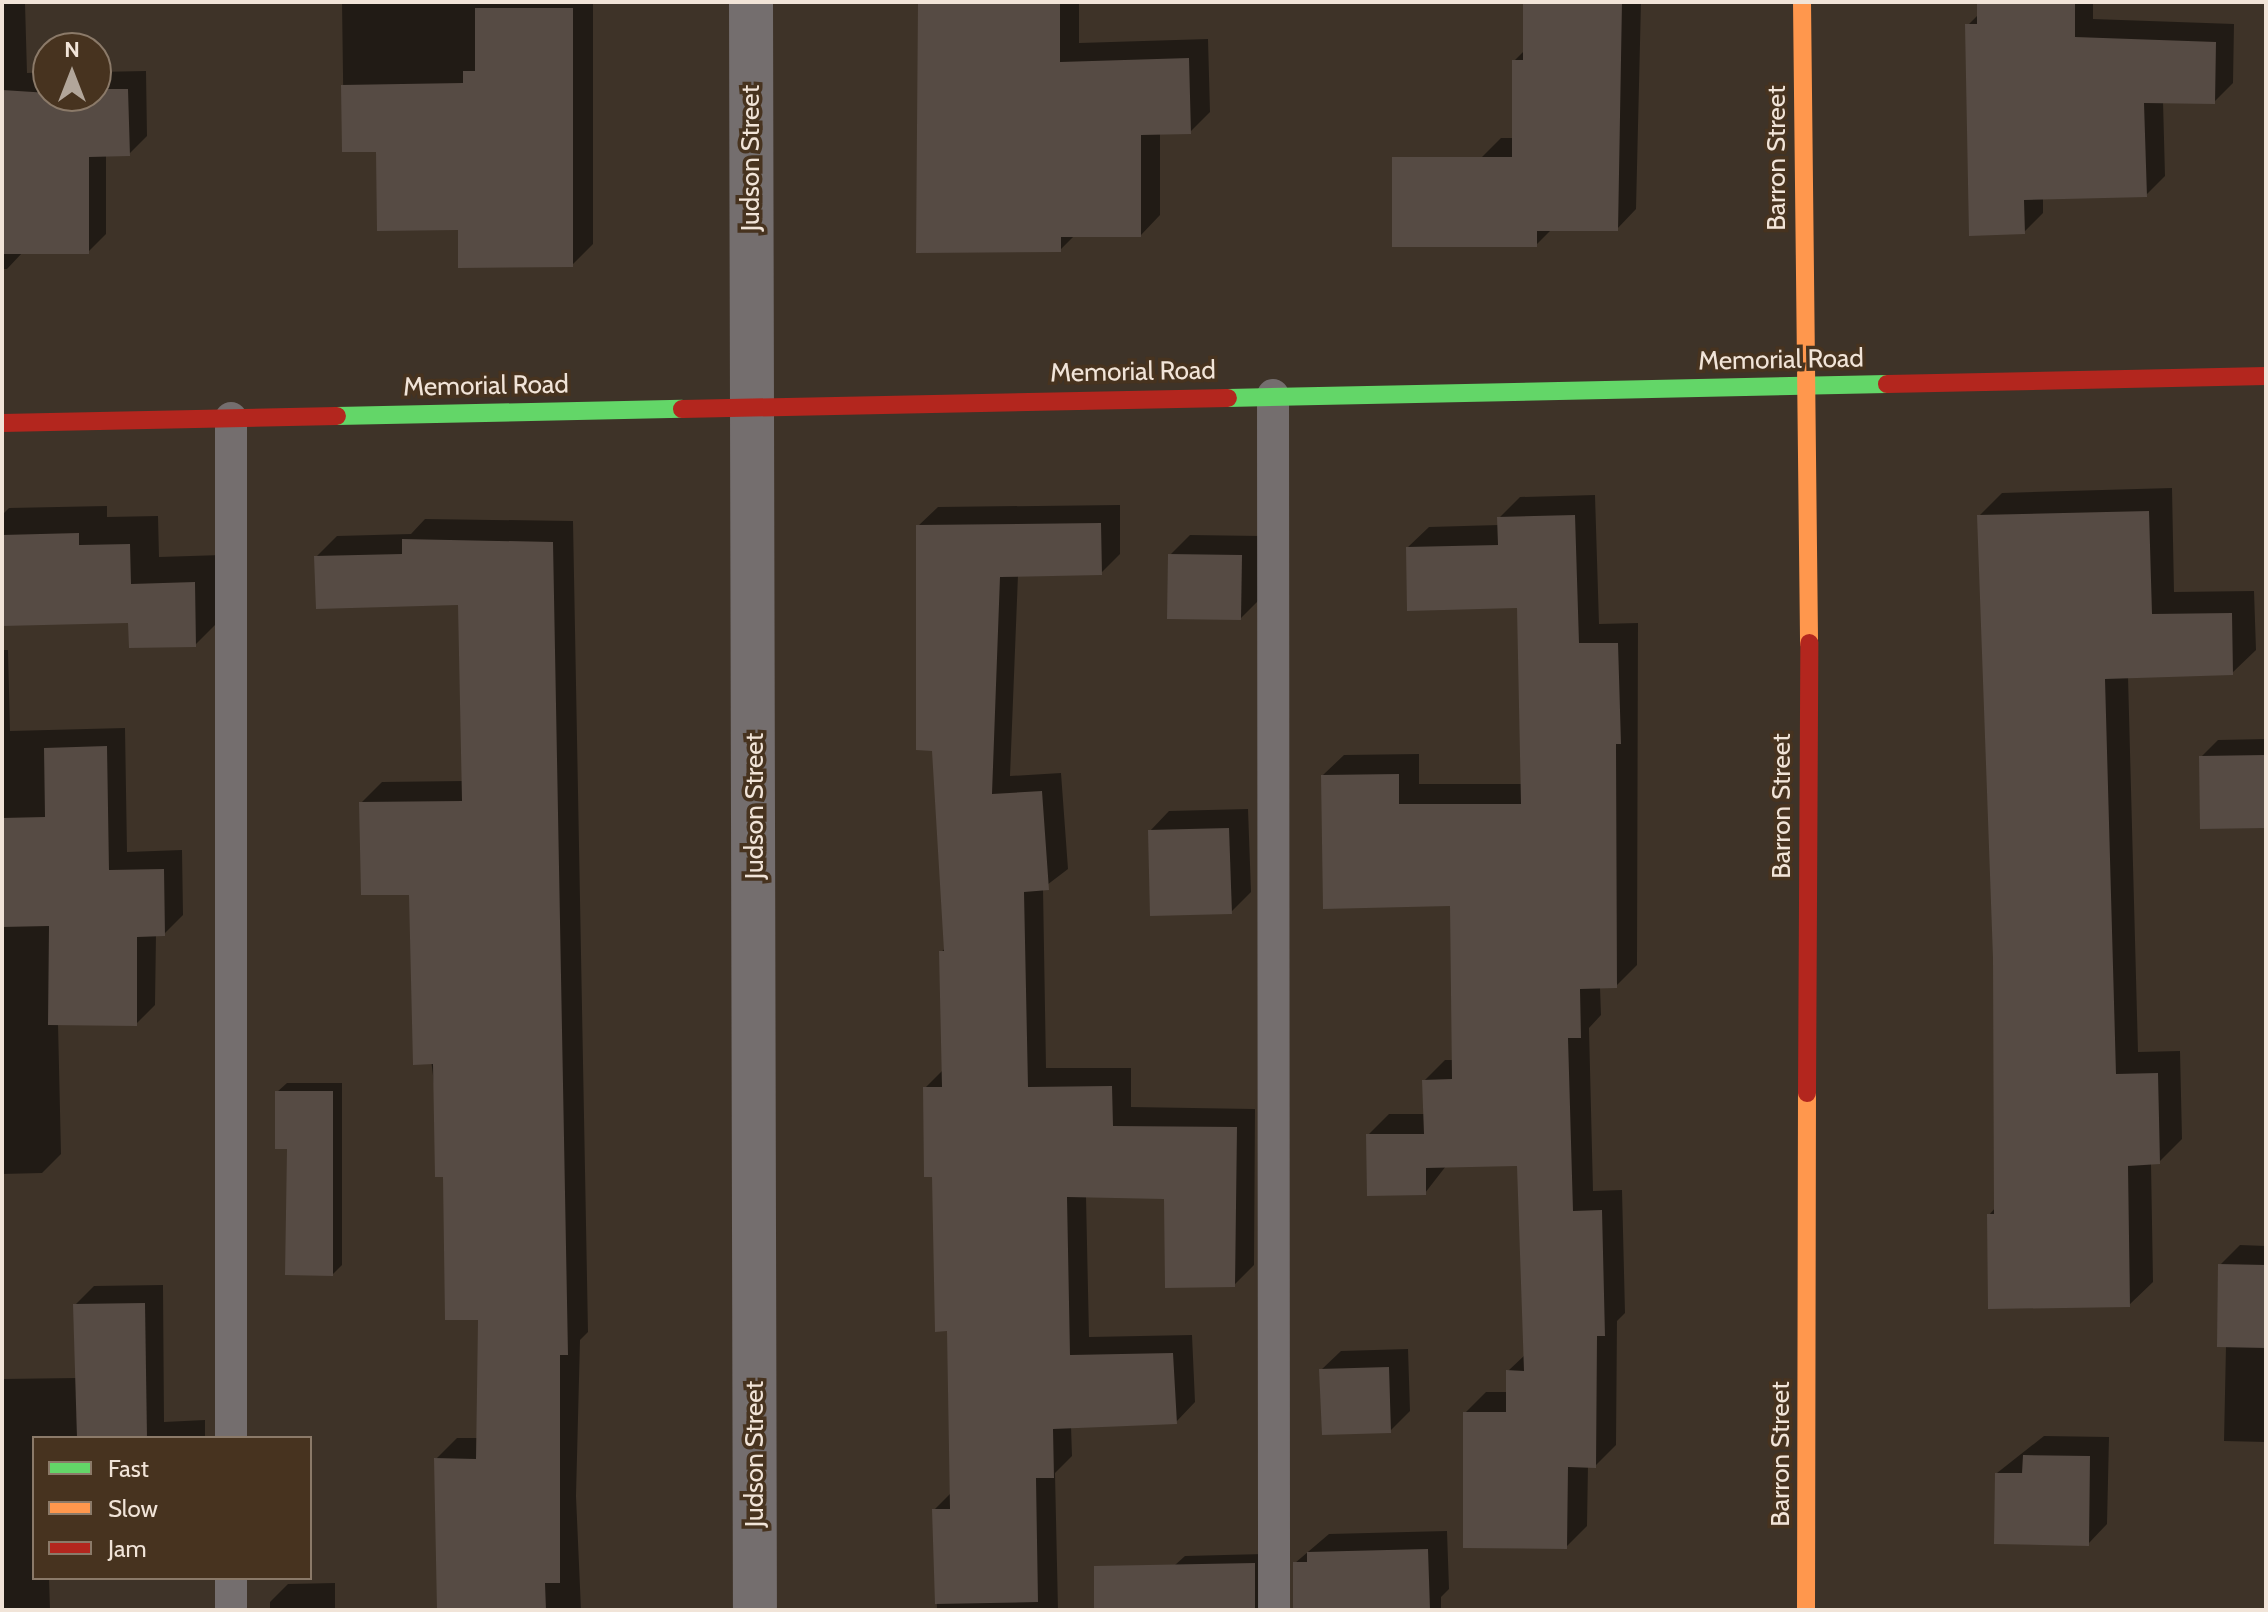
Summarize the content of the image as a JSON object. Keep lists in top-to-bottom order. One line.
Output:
{"streets":{"street":["Judson Street","Barron Street","Memorial Road"]},"crossings":[["Judson Street","Memorial Road"],["Barron Street","Memorial Road"]],"legend":["Fast","Slow","Jam"],"north":"top"}
